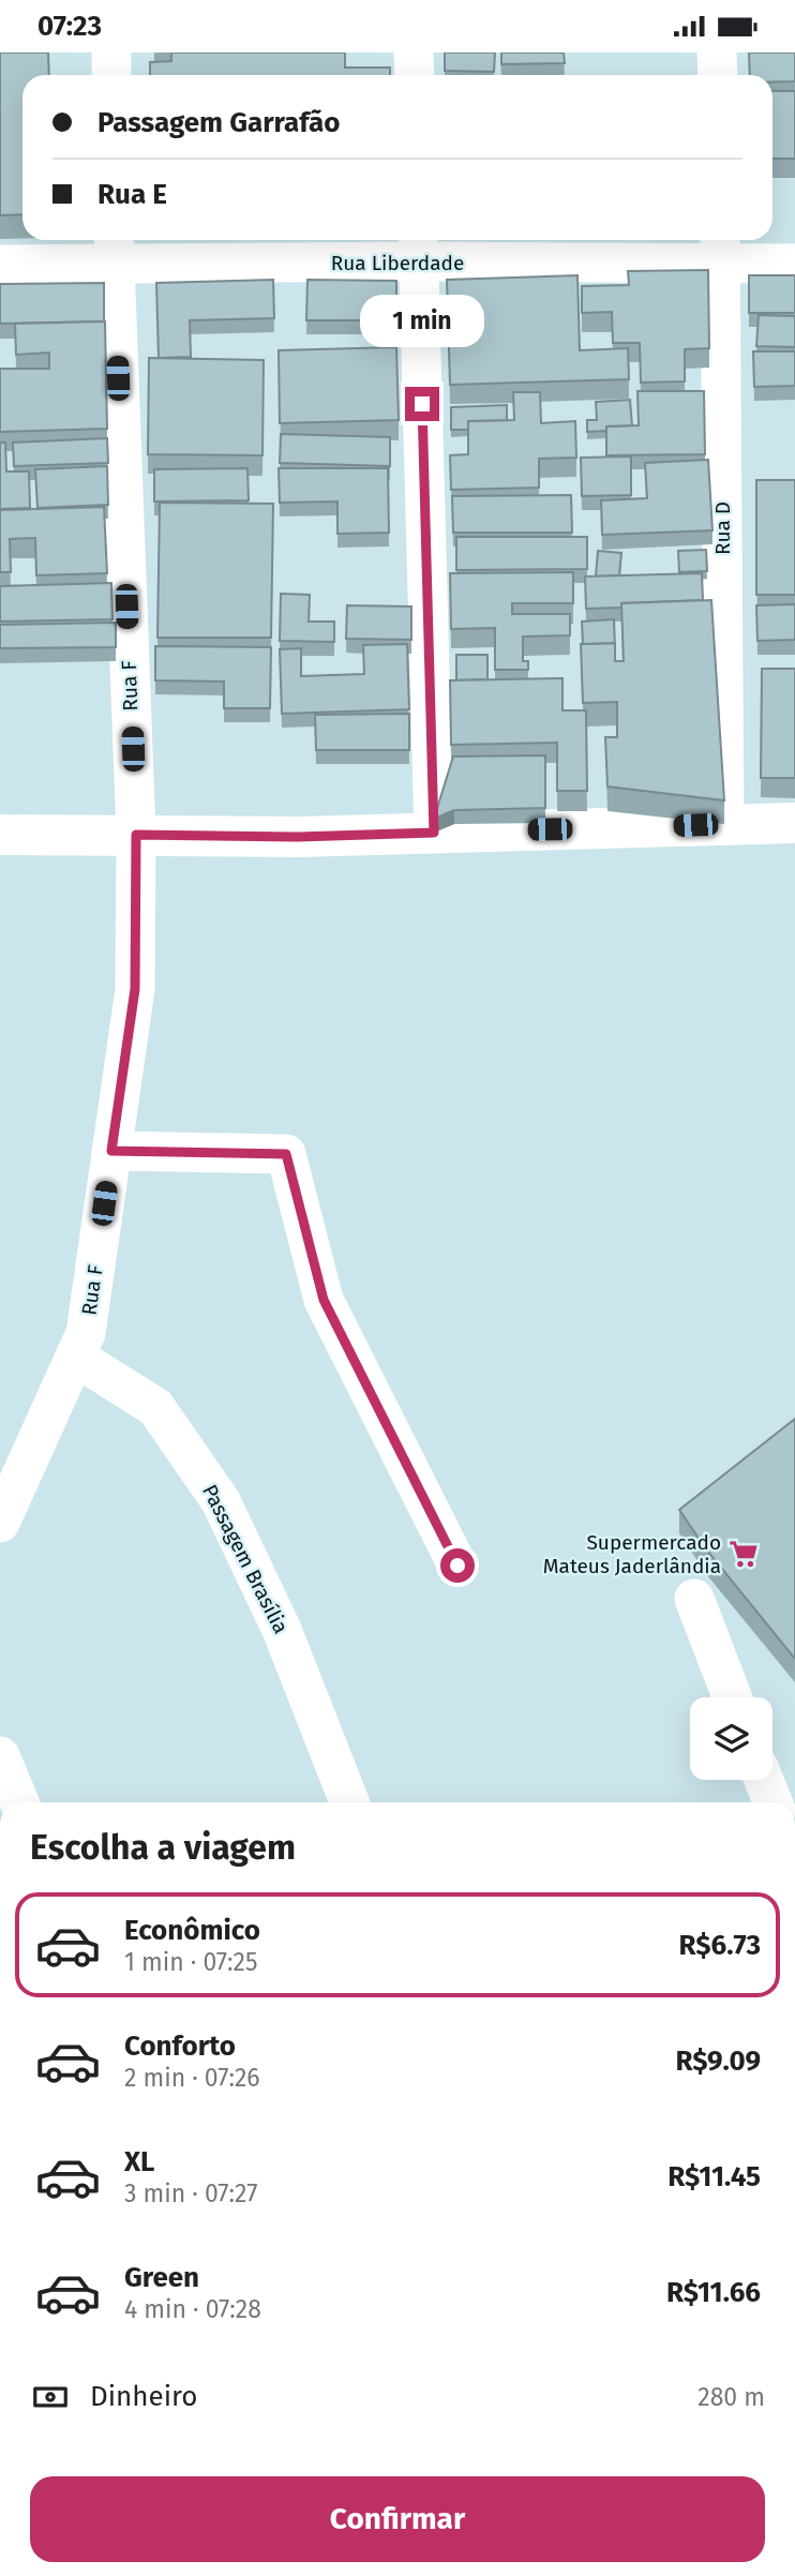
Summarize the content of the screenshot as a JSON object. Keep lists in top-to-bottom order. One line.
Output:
{"streets":{"street":["Rua Liberdade","Rua D","Rua F","Passagem Brasília"]},"crossings":[["Rua Liberdade","Rua D"],["Rua Liberdade","Rua F"],["Rua F","Passagem Brasília"]],"places":{"supermarket":["Supermercado Mateus Jaderlândia"]},"page":{"status":"07:23","banner":["Passagem Garrafão","Rua E"],"bubble":"1 min","heading":"Escolha a viagem","list":[{"name":"Econômico","note":"1 min · 07:25","value":"R$6.73"},{"name":"Conforto","note":"2 min · 07:26","value":"R$9.09"},{"name":"XL","note":"3 min · 07:27","value":"R$11.45"},{"name":"Green","note":"4 min · 07:28","value":"R$11.66"}],"pay":["Dinheiro","280 m"],"buttons":"Confirmar"}}
